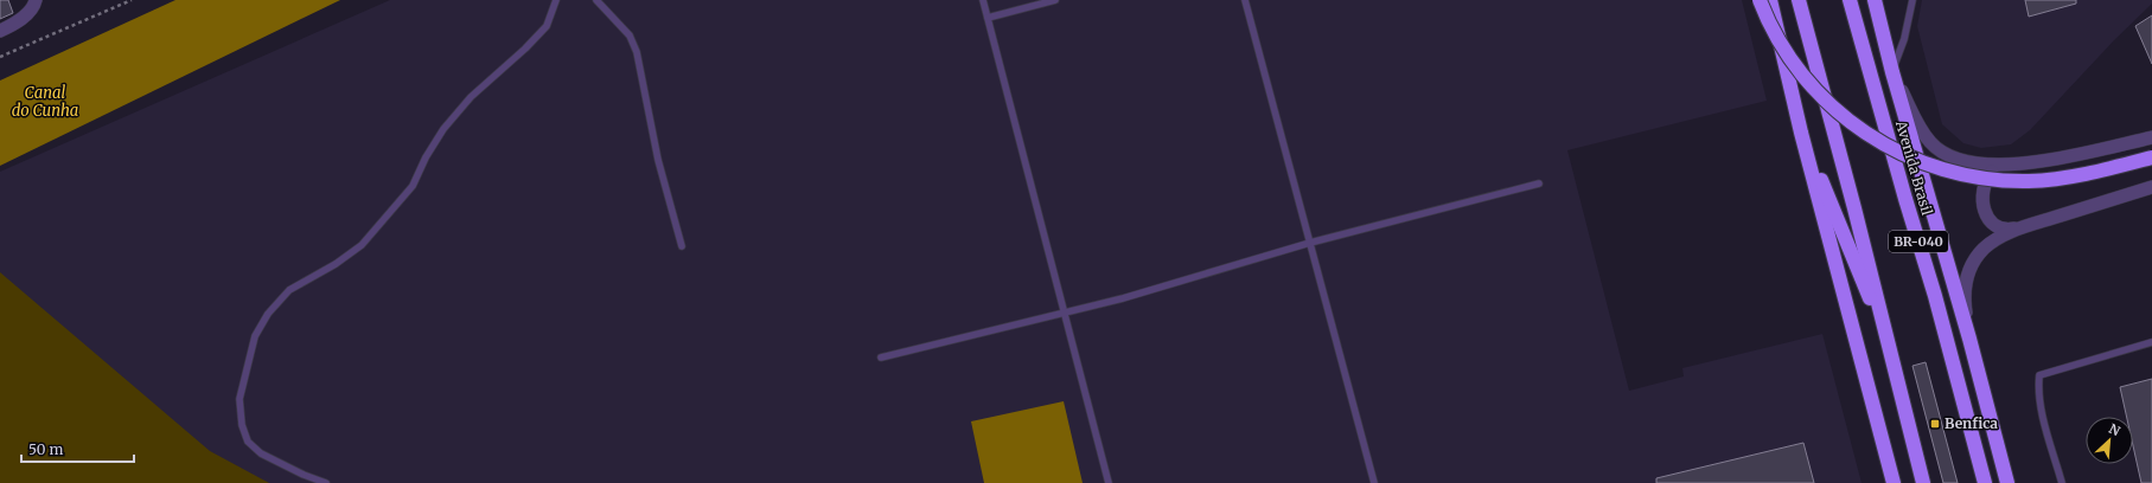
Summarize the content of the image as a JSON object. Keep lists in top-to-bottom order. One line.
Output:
{"streets":{"highway":["Avenida Brasil","BR-040"]},"water":["Canal do Cunha"],"places":{"transit":["Benfica"]},"scale_bar":"50 m","north":"top right"}
